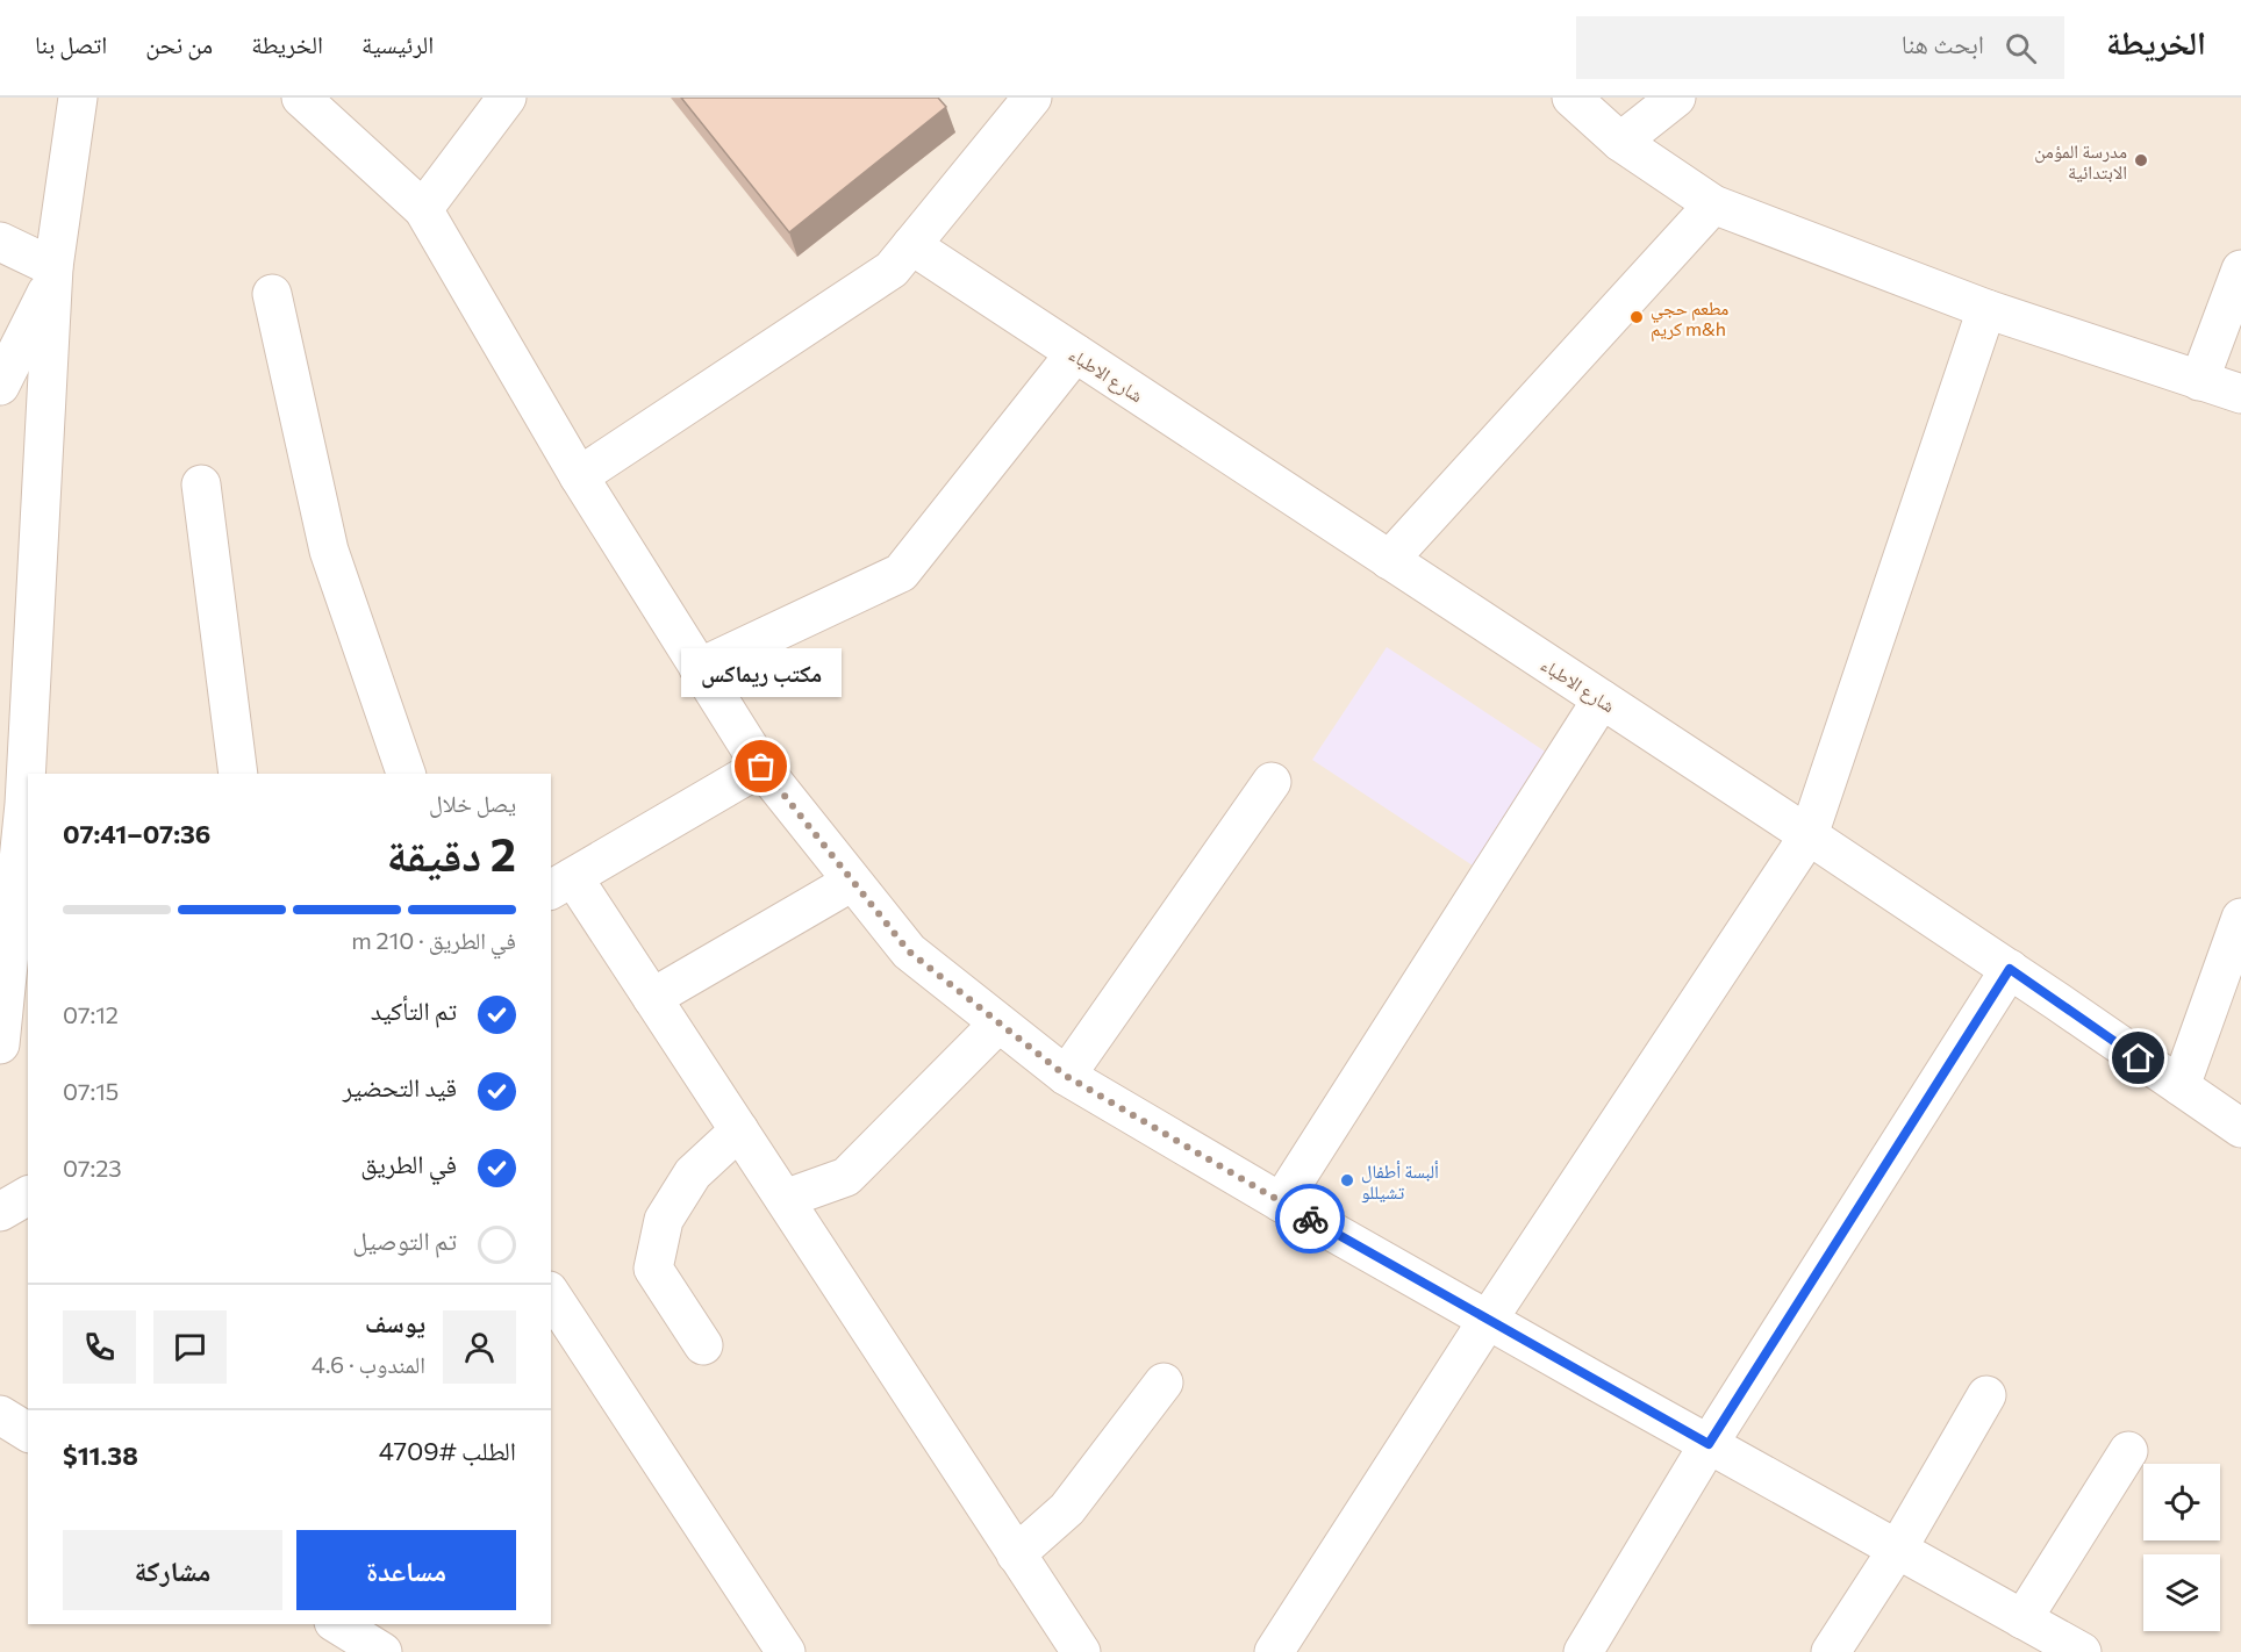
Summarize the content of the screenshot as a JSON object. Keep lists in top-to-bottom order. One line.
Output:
{"streets":{"street":["شارع الاطباء"]},"places":["مدرسة المؤمن الابتدائية","مطعم حجي كريم m&h","مكتب ريماكس","ألبسة أطفال تشيللو"],"page":{"header":"الخريطة","search":"ابحث هنا","nav":["الرئيسية","الخريطة","من نحن","اتصل بنا"],"bubble":"مكتب ريماكس","heading":["2 دقيقة","يصل خلال","07:36–07:41"],"panel":["يوسف","المندوب · 4.6","الطلب #4709","$11.38"],"bar":"في الطريق · 210 m","list":[["تم التأكيد","07:12"],["قيد التحضير","07:15"],["في الطريق","07:23"],"تم التوصيل"],"buttons":["مساعدة","مشاركة"]}}
